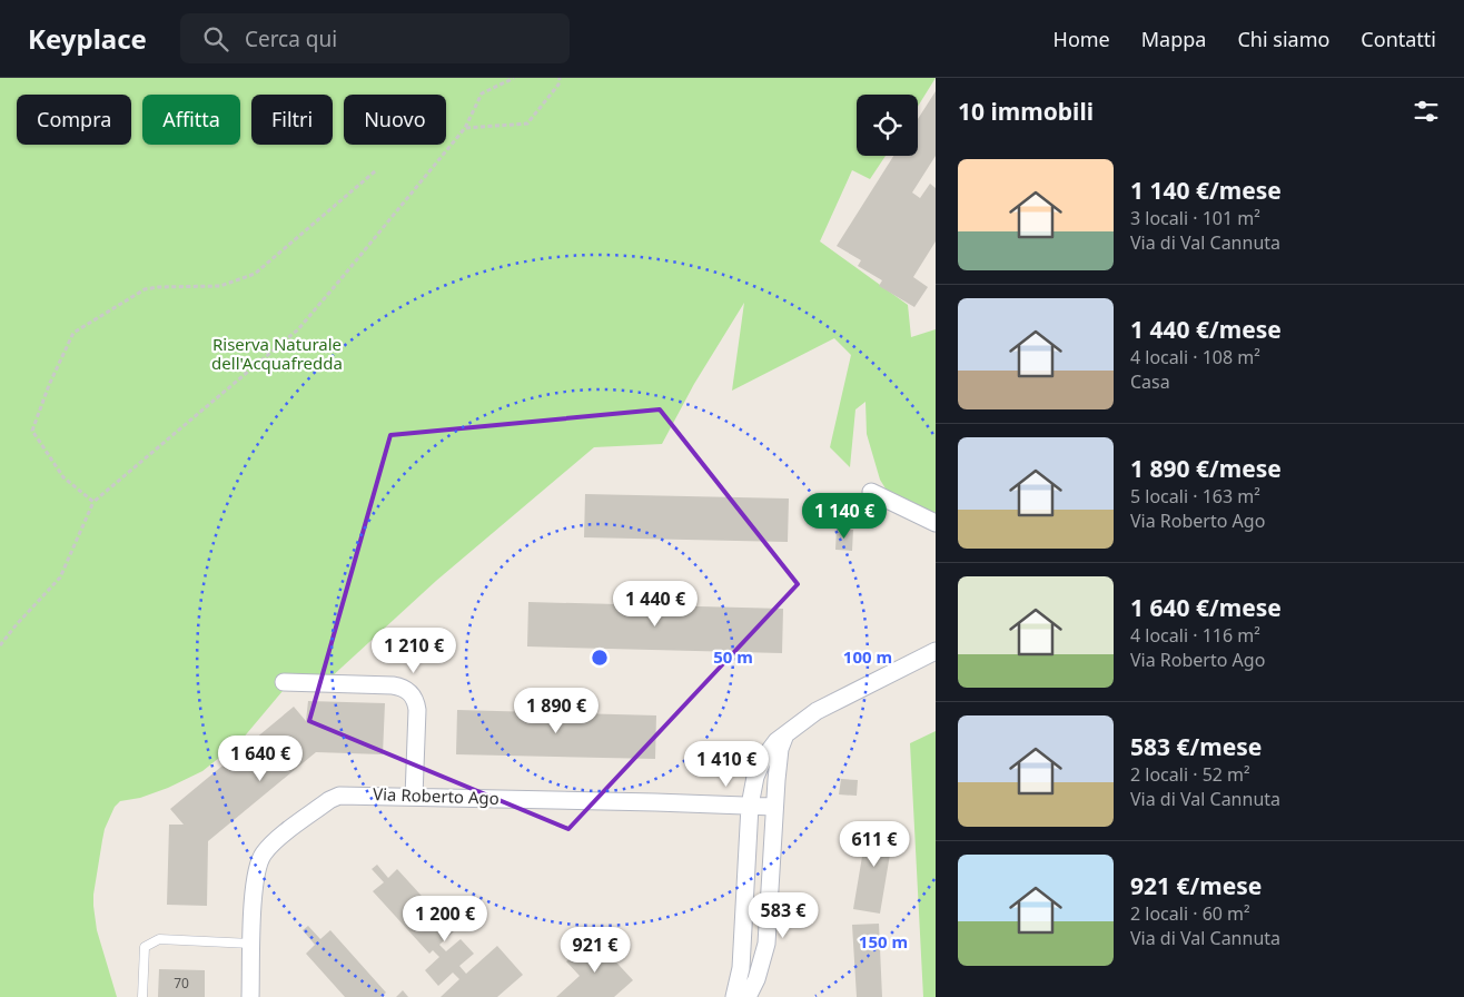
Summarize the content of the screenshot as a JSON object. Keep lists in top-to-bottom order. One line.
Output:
{"streets":{"street":["Via Roberto Ago"]},"parks":["Riserva Naturale dell'Acquafredda"],"house_numbers":["70"],"page":{"header":"Keyplace","search":"Cerca qui","nav":["Home","Mappa","Chi siamo","Contatti"],"heading":"10 immobili","chip":["Compra","Affitta","Filtri","Nuovo"],"list":[{"name":"1 140 €/mese","note":"3 locali · 101 m² · Via di Val Cannuta"},{"name":"1 440 €/mese","note":"4 locali · 108 m² · Casa"},{"name":"1 890 €/mese","note":"5 locali · 163 m² · Via Roberto Ago"},{"name":"1 640 €/mese","note":"4 locali · 116 m² · Via Roberto Ago"},{"name":"583 €/mese","note":"2 locali · 52 m² · Via di Val Cannuta"},{"name":"921 €/mese","note":"2 locali · 60 m² · Via di Val Cannuta"}],"price":["1 140 €","1 440 €","1 210 €","1 890 €","1 640 €","1 410 €","611 €","583 €","1 200 €","921 €"]},"rings":["50 m","100 m","150 m"]}
